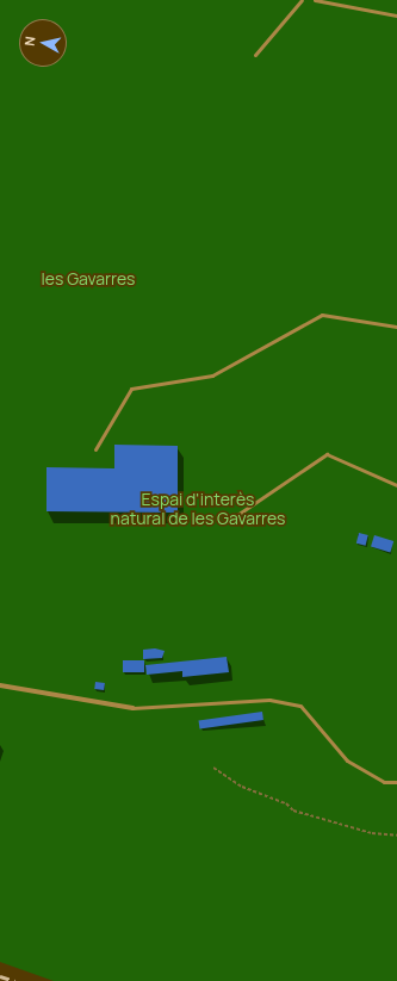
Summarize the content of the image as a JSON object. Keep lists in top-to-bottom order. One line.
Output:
{"parks":["les Gavarres","Espai d'interès natural de les Gavarres"],"north":"left"}
